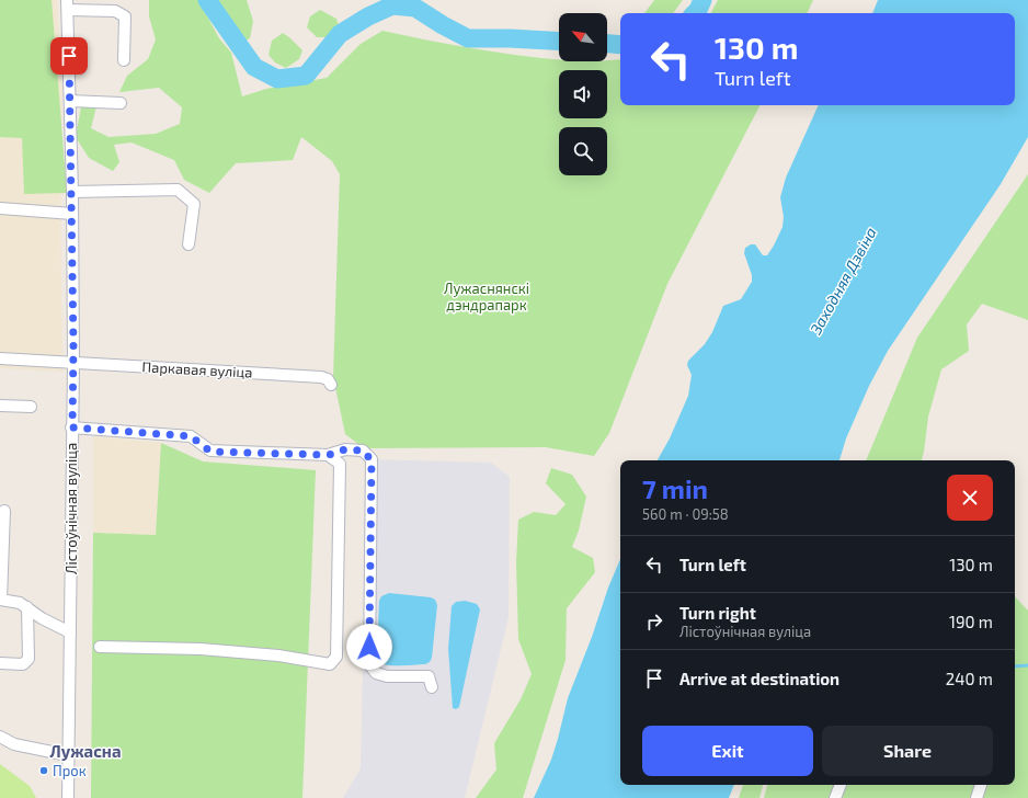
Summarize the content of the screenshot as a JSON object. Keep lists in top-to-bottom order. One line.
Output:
{"streets":{"street":["Паркавая вуліца","Лістоўнічная вуліца"]},"crossings":[["Паркавая вуліца","Лістоўнічная вуліца"]],"districts":["Лужасна"],"water":["Заходняя Дзвіна"],"parks":["Лужаснянскі дэндрапарк"],"places":["Прок"],"north":"top left","page":{"turn":["130 m","Turn left"],"heading":["7 min","560 m · 09:58"],"list":[{"name":"Turn left","value":"130 m"},{"name":"Turn right","note":"Лістоўнічная вуліца","value":"190 m"},{"name":"Arrive at destination","value":"240 m"}],"buttons":["Exit","Share"]}}
